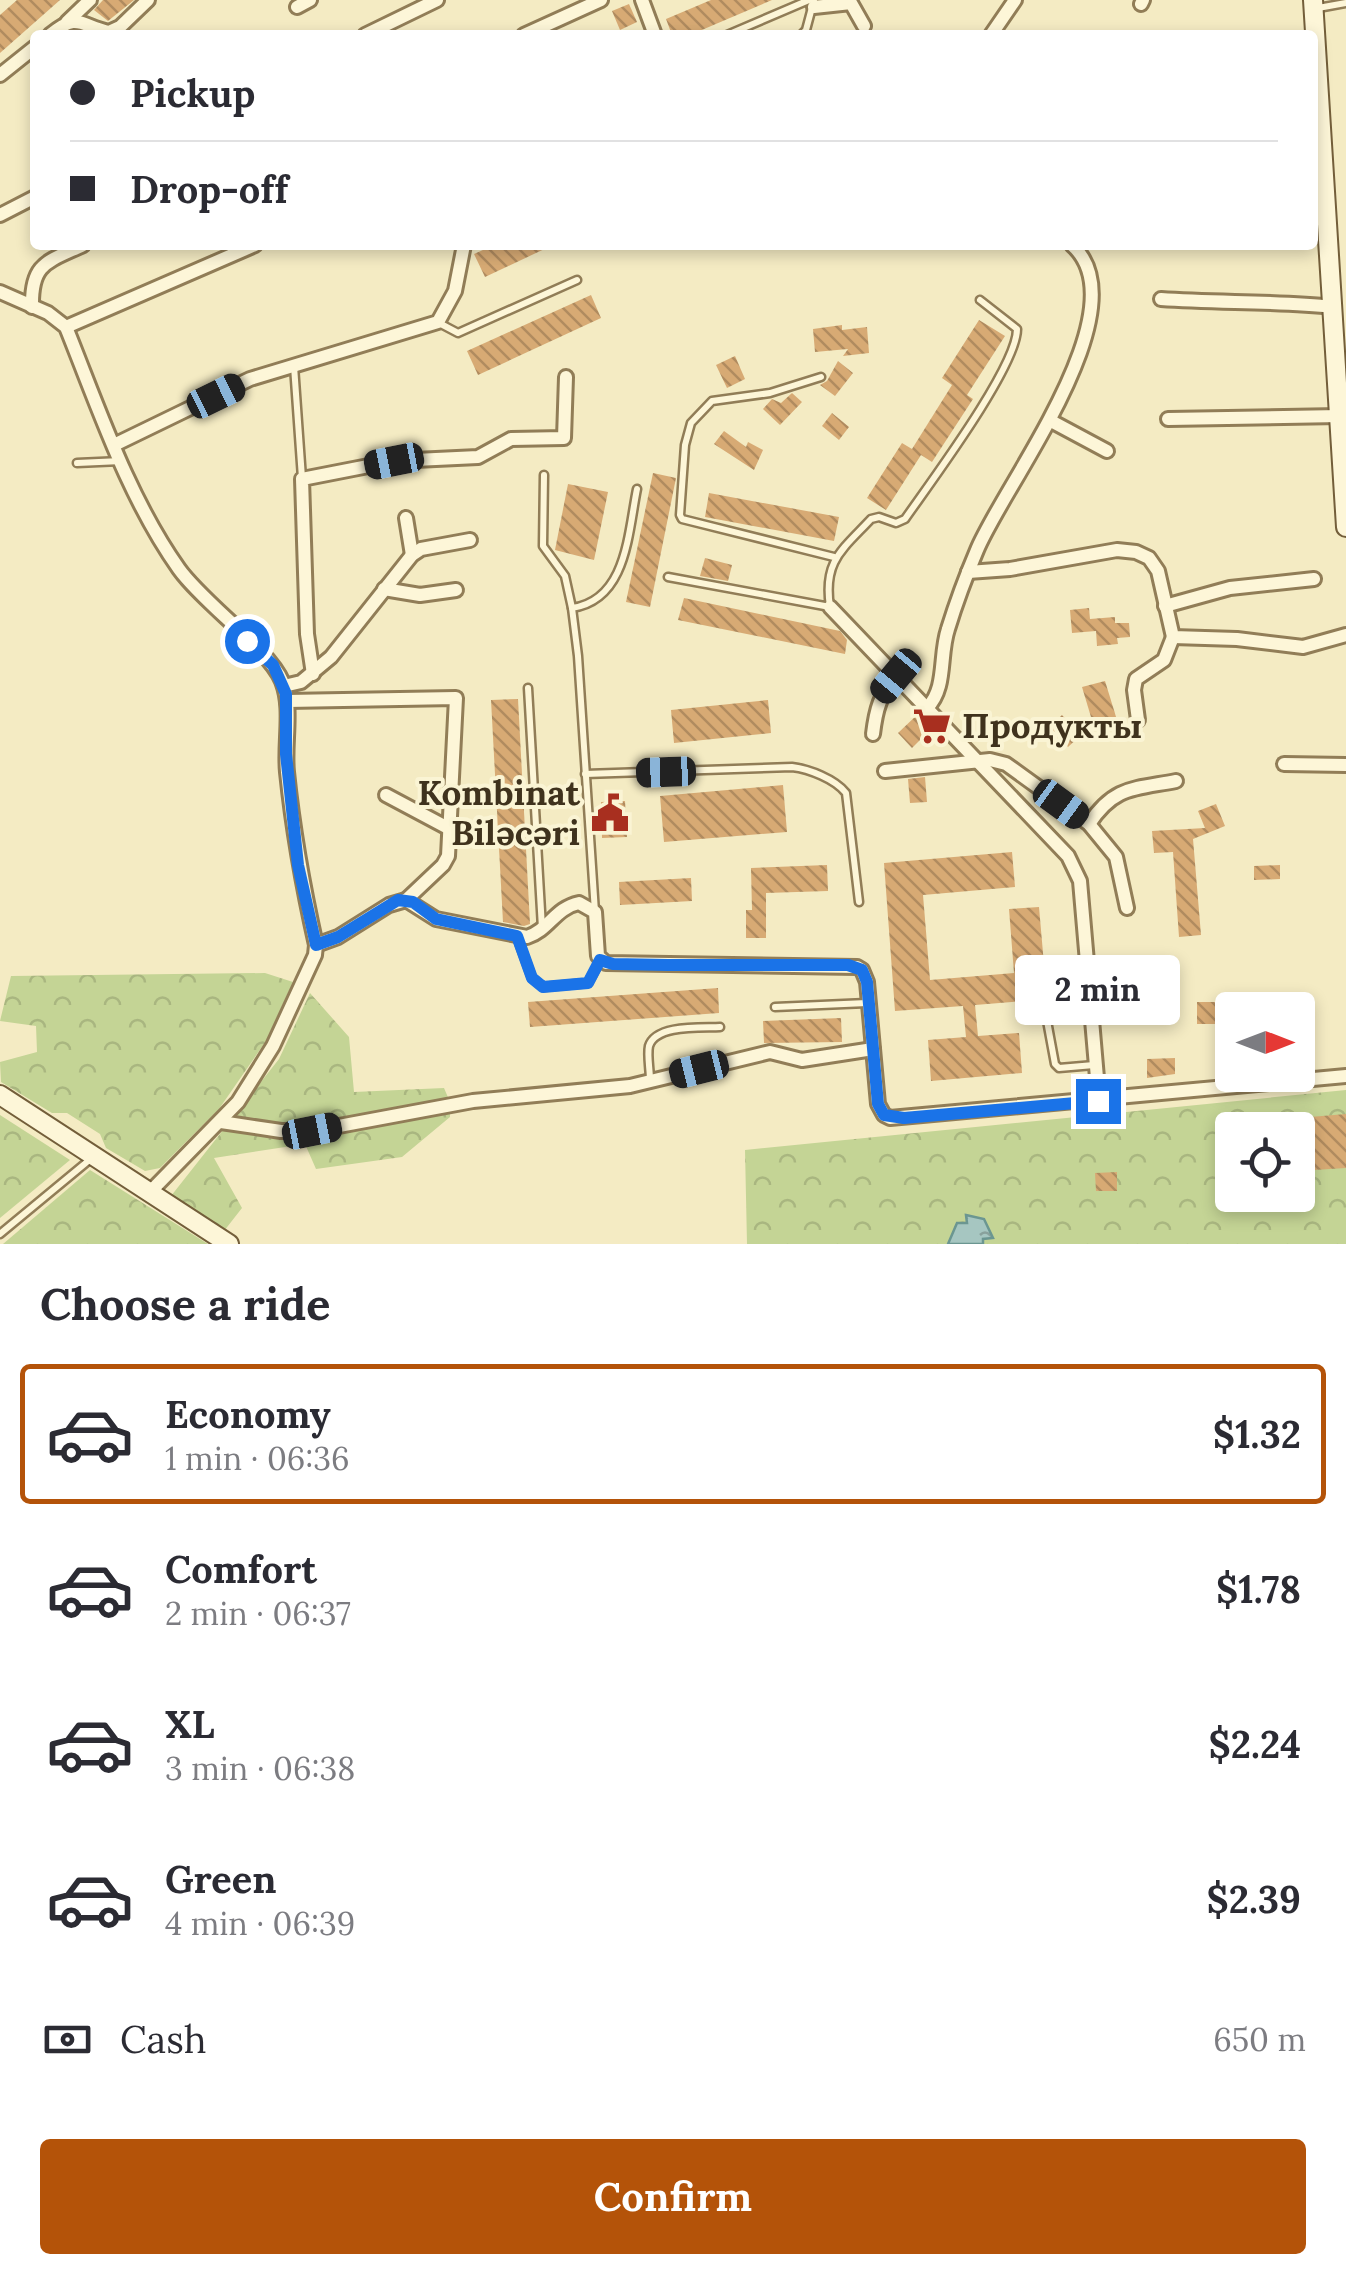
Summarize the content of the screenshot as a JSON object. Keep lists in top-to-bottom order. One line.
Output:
{"places":{"supermarket":["Продукты"],"public building":["Kombinat Biləcəri"]},"north":"right","page":{"banner":["Pickup","Drop-off"],"bubble":"2 min","heading":"Choose a ride","list":[{"name":"Economy","note":"1 min · 06:36","value":"$1.32"},{"name":"Comfort","note":"2 min · 06:37","value":"$1.78"},{"name":"XL","note":"3 min · 06:38","value":"$2.24"},{"name":"Green","note":"4 min · 06:39","value":"$2.39"}],"pay":["Cash","650 m"],"buttons":"Confirm"}}
